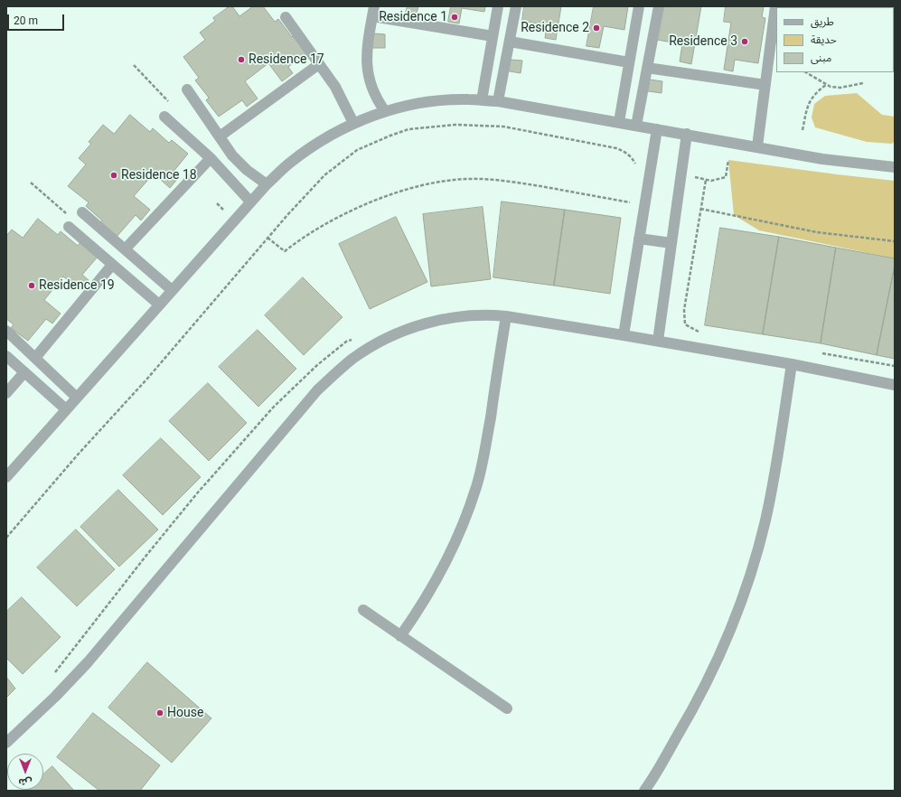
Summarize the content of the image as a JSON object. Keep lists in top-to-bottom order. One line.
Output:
{"places":["Residence 1","Residence 2","Residence 3","Residence 17","Residence 18","Residence 19","House"],"legend":["طريق","حديقة","مبنى"],"scale_bar":"20 m","north":"bottom"}
